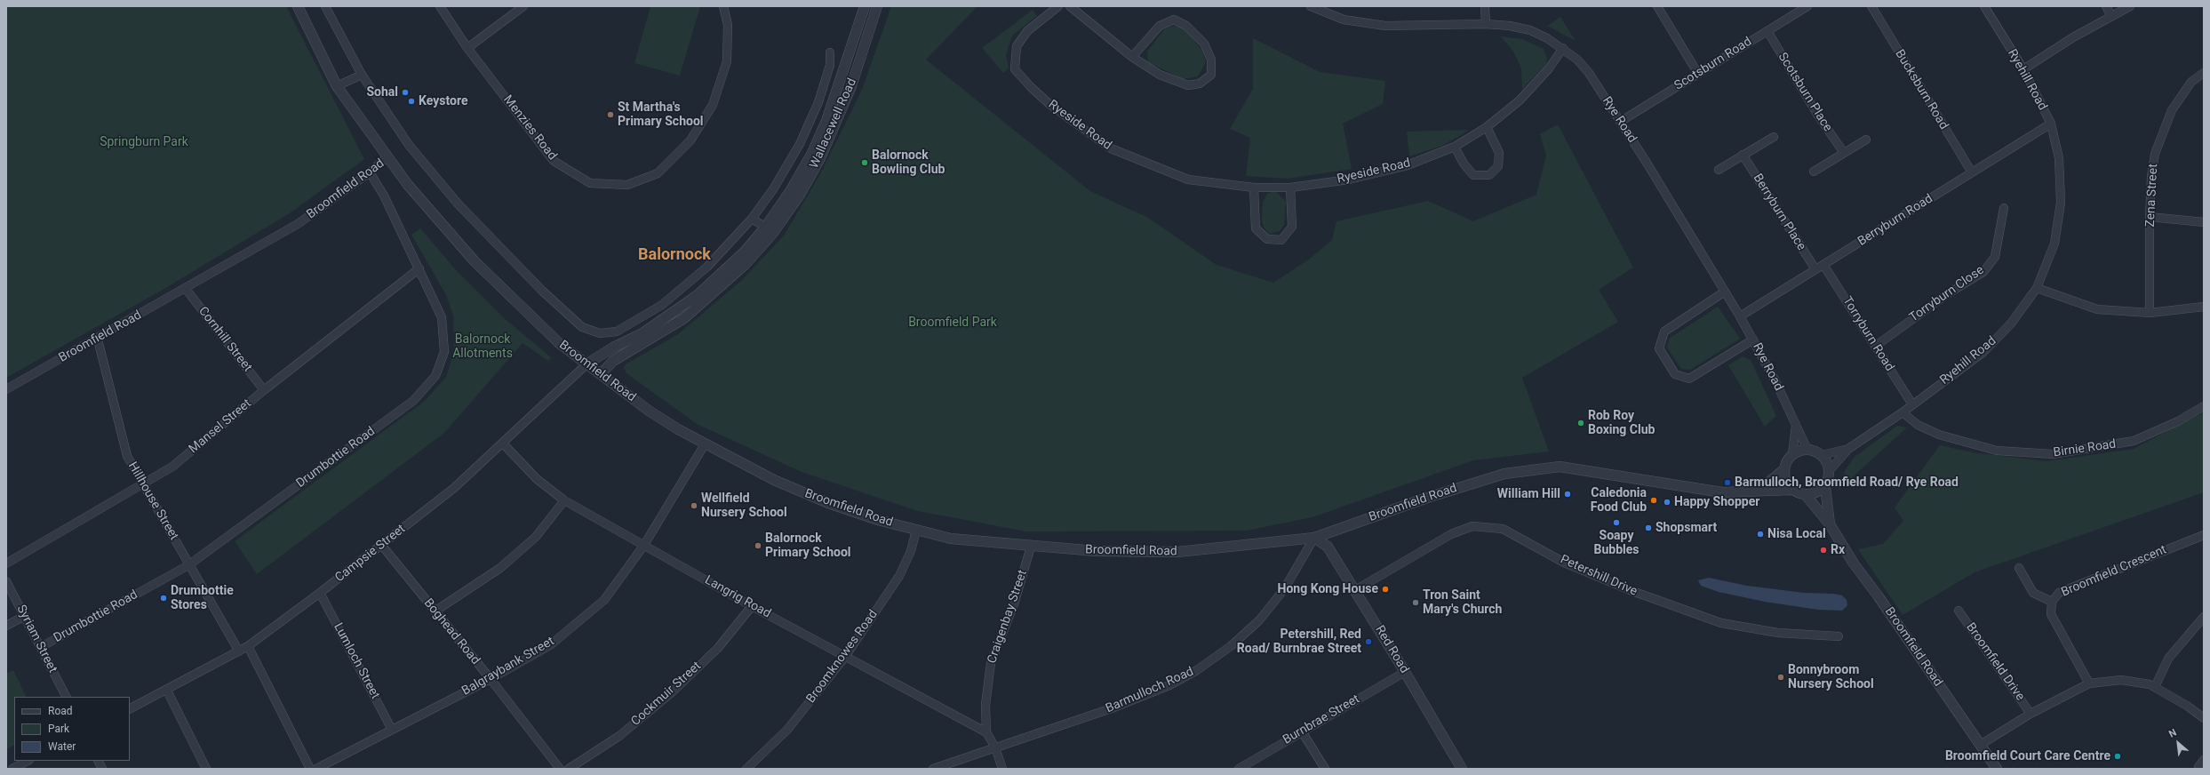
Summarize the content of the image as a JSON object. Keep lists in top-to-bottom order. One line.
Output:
{"streets":{"street":["Scotsburn Road","Ryehill Road","Bucksburn Road","Scotsburn Place","Rye Road","Wallacewell Road","Ryeside Road","Menzies Road","Broomfield Road","Zena Street","Berryburn Place","Berryburn Road","Torryburn Close","Torryburn Road","Cornhill Street","Mansel Street","Birnie Road","Drumbottie Road","Hillhouse Street","Campsie Street","Broomfield Crescent","Petershill Drive","Langrig Road","Craigenbay Street","Boghead Road","Syriam Street","Red Road","Broomknowes Road","Lumloch Street","Broomfield Drive","Balgraybank Street","Barmulloch Road","Cockmuir Street","Burnbrae Street"]},"crossings":[["Scotsburn Road","Scotsburn Place"],["Scotsburn Road","Rye Road"],["Ryehill Road","Rye Road"],["Ryehill Road","Broomfield Road"],["Ryehill Road","Berryburn Road"],["Ryehill Road","Torryburn Road"],["Ryehill Road","Birnie Road"],["Bucksburn Road","Berryburn Road"],["Rye Road","Ryeside Road"],["Rye Road","Broomfield Road"],["Rye Road","Berryburn Road"],["Wallacewell Road","Broomfield Road"],["Wallacewell Road","Campsie Street"],["Broomfield Road","Cornhill Street"],["Broomfield Road","Drumbottie Road"],["Broomfield Road","Hillhouse Street"],["Broomfield Road","Campsie Street"],["Broomfield Road","Craigenbay Street"],["Broomfield Road","Red Road"],["Broomfield Road","Broomknowes Road"],["Broomfield Road","Balgraybank Street"],["Broomfield Road","Barmulloch Road"],["Berryburn Place","Berryburn Road"],["Berryburn Road","Torryburn Road"],["Torryburn Close","Torryburn Road"],["Cornhill Street","Mansel Street"],["Mansel Street","Drumbottie Road"],["Mansel Street","Hillhouse Street"],["Drumbottie Road","Hillhouse Street"],["Drumbottie Road","Syriam Street"],["Hillhouse Street","Campsie Street"],["Campsie Street","Langrig Road"],["Campsie Street","Boghead Road"],["Campsie Street","Lumloch Street"],["Petershill Drive","Red Road"],["Langrig Road","Craigenbay Street"],["Langrig Road","Broomknowes Road"],["Langrig Road","Balgraybank Street"],["Langrig Road","Cockmuir Street"],["Craigenbay Street","Barmulloch Road"],["Boghead Road","Balgraybank Street"],["Red Road","Barmulloch Road"],["Red Road","Burnbrae Street"],["Lumloch Street","Balgraybank Street"]],"districts":["Balornock"],"parks":["Springburn Park","Broomfield Park","Balornock Allotments"],"places":["Sohal","Keystore","St Martha's Primary School","Balornock Bowling Club","Rob Roy Boxing Club","Barmulloch, Broomfield Road/ Rye Road","William Hill","Caledonia Food Club","Happy Shopper","Wellfield Nursery School","Soapy Bubbles","Shopsmart","Nisa Local","Balornock Primary School","Rx","Hong Kong House","Drumbottie Stores","Tron Saint Mary's Church","Petershill, Red Road/ Burnbrae Street","Bonnybroom Nursery School","Broomfield Court Care Centre"],"legend":["Road","Park","Water"],"north":"top left"}
